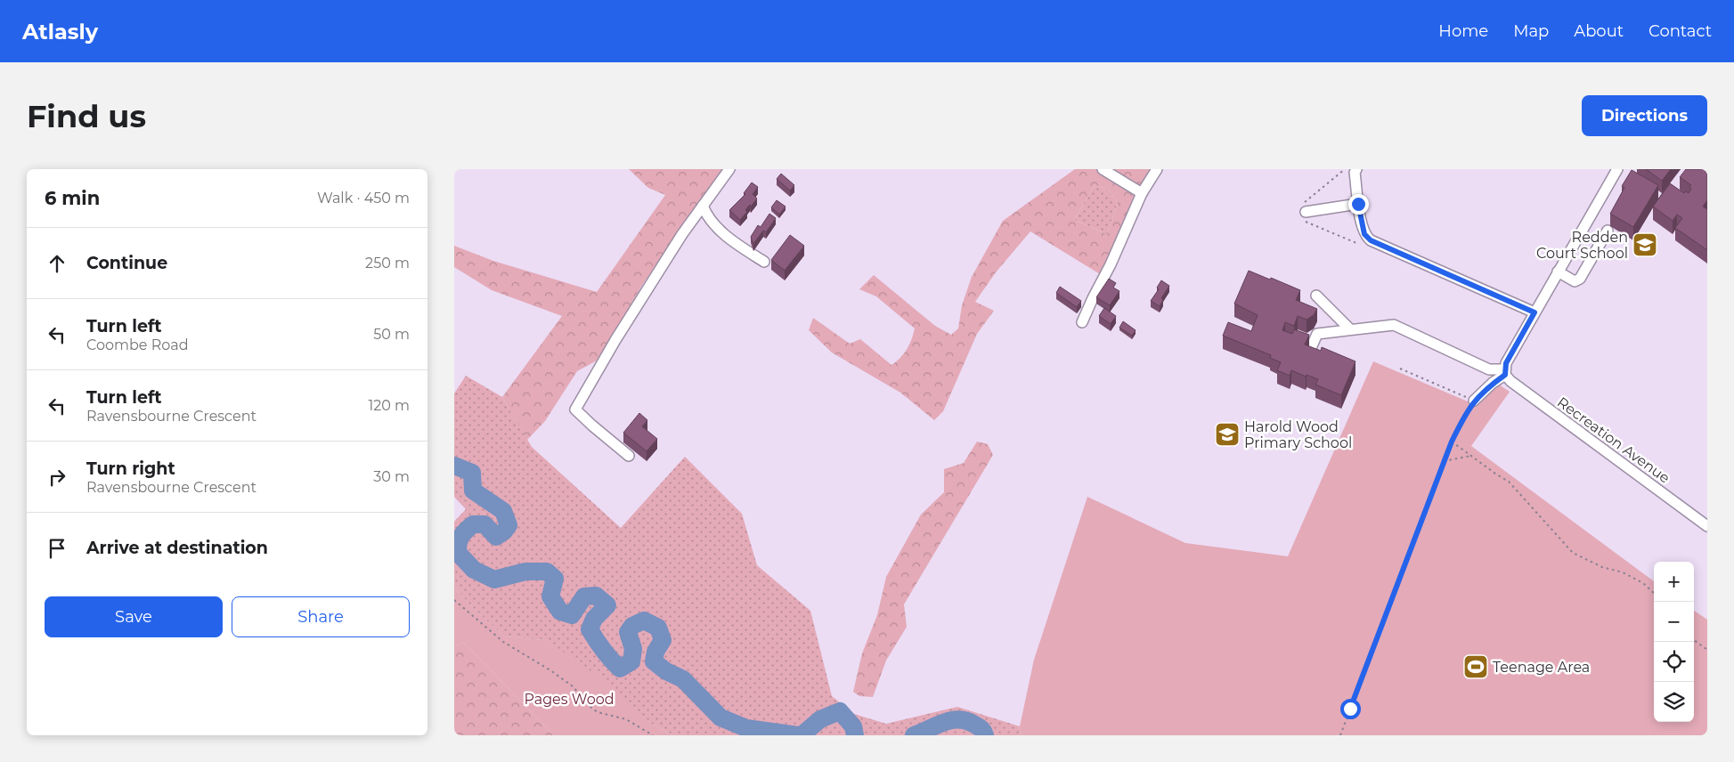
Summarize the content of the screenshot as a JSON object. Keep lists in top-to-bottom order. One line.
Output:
{"streets":{"street":["Recreation Avenue"]},"parks":["Pages Wood"],"places":{"school or university":["Redden Court School","Harold Wood Primary School"],"sports":["Teenage Area"]},"page":{"header":"Atlasly","nav":["Home","Map","About","Contact"],"buttons":["Directions",["Save","Share"]],"title":"Find us","heading":["6 min","Walk · 450 m"],"list":[["Continue","250 m"],["Turn left","Coombe Road","50 m"],["Turn left","Ravensbourne Crescent","120 m"],["Turn right","Ravensbourne Crescent","30 m"],"Arrive at destination"],"map_buttons":["+","−"]}}
